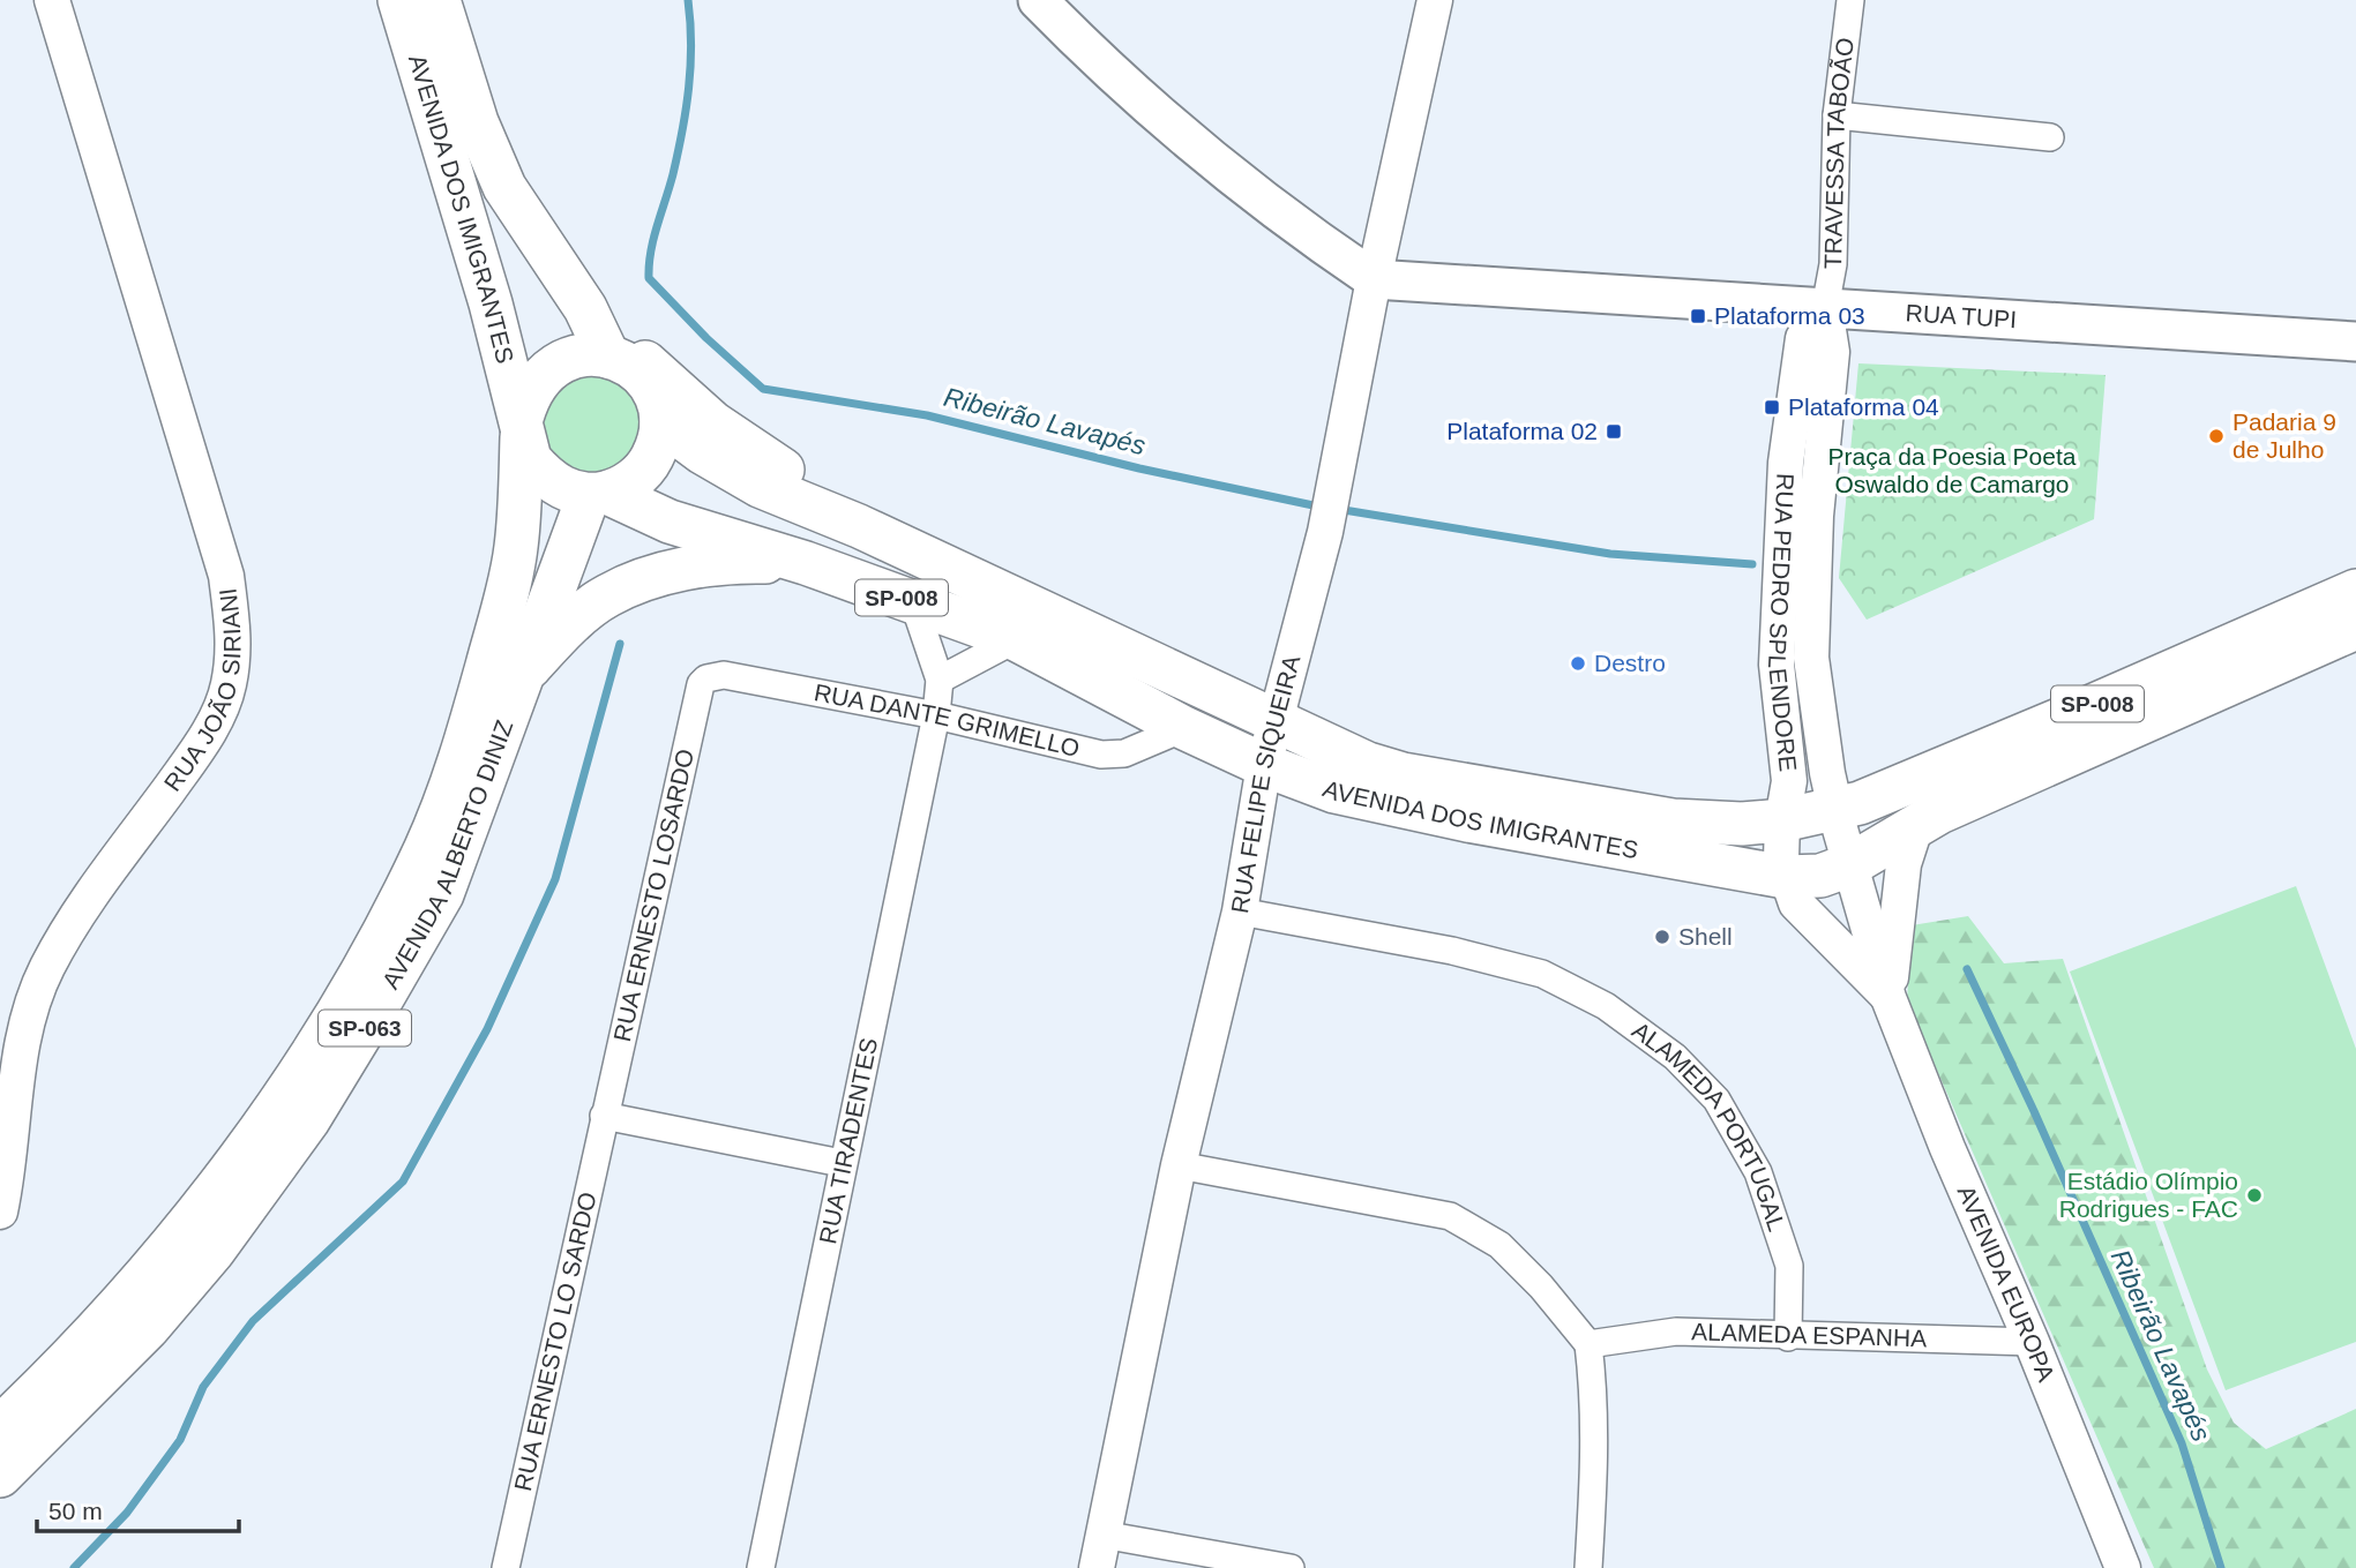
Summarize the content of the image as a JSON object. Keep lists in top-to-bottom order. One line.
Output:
{"streets":{"main road":["AVENIDA DOS IMIGRANTES","RUA TUPI","SP-008","AVENIDA ALBERTO DINIZ","SP-063"],"street":["TRAVESSA TABOÃO","RUA PEDRO SPLENDORE","RUA JOÃO SIRIANI","RUA DANTE GRIMELLO","RUA FELIPE SIQUEIRA","RUA ERNESTO LOSARDO","ALAMEDA PORTUGAL","RUA TIRADENTES","AVENIDA EUROPA","ALAMEDA ESPANHA","RUA ERNESTO LO SARDO"]},"crossings":[["TRAVESSA TABOÃO","RUA TUPI"],["TRAVESSA TABOÃO","RUA PEDRO SPLENDORE"],["AVENIDA DOS IMIGRANTES","SP-008"],["AVENIDA DOS IMIGRANTES","RUA PEDRO SPLENDORE"],["AVENIDA DOS IMIGRANTES","RUA DANTE GRIMELLO"],["AVENIDA DOS IMIGRANTES","RUA FELIPE SIQUEIRA"],["AVENIDA DOS IMIGRANTES","AVENIDA ALBERTO DINIZ"],["AVENIDA DOS IMIGRANTES","SP-063"],["AVENIDA DOS IMIGRANTES","AVENIDA EUROPA"],["RUA TUPI","RUA PEDRO SPLENDORE"],["RUA TUPI","RUA FELIPE SIQUEIRA"],["SP-008","AVENIDA ALBERTO DINIZ"],["RUA PEDRO SPLENDORE","AVENIDA EUROPA"],["RUA DANTE GRIMELLO","RUA ERNESTO LOSARDO"],["RUA DANTE GRIMELLO","RUA TIRADENTES"],["RUA FELIPE SIQUEIRA","ALAMEDA PORTUGAL"],["AVENIDA ALBERTO DINIZ","SP-063"],["RUA ERNESTO LOSARDO","RUA ERNESTO LO SARDO"],["ALAMEDA PORTUGAL","ALAMEDA ESPANHA"],["AVENIDA EUROPA","ALAMEDA ESPANHA"]],"water":["Ribeirão Lavapés"],"parks":["Praça da Poesia Poeta Oswaldo de Camargo"],"places":{"transit":["Plataforma 03","Plataforma 04","Plataforma 02"],"other":["Padaria 9 de Julho","Destro","Shell","Estádio Olímpio Rodrigues - FAC"]},"scale_bar":"50 m"}
